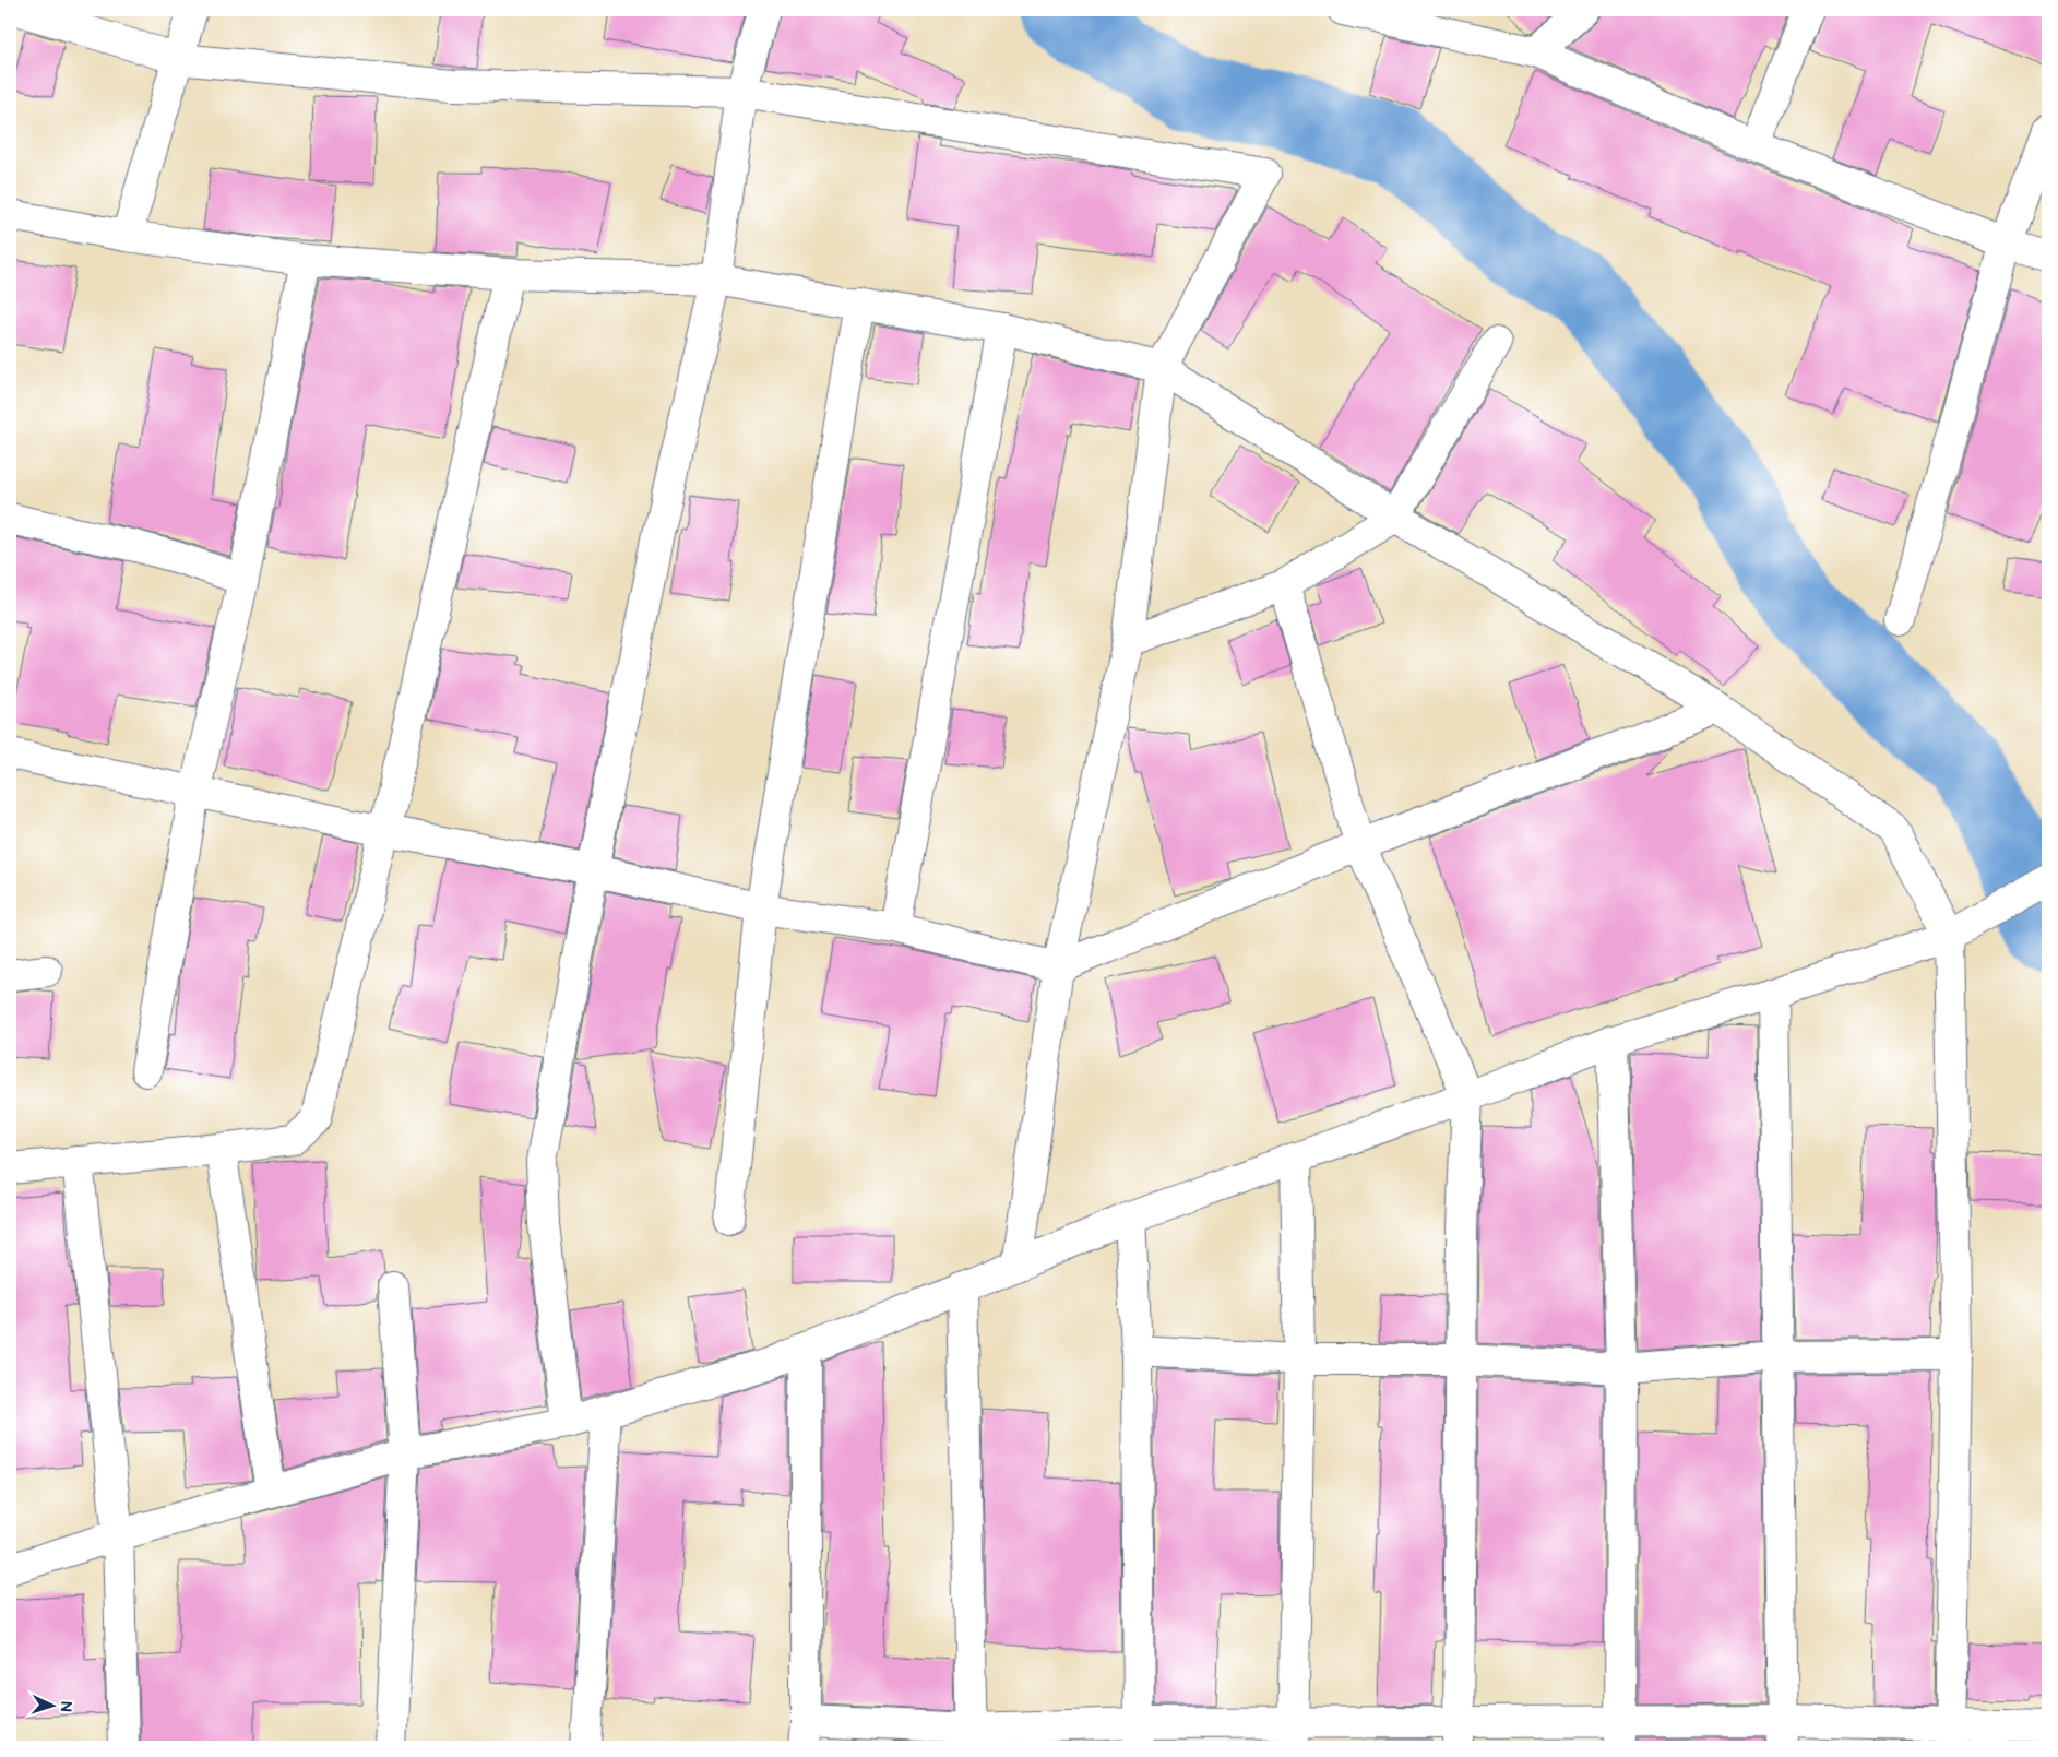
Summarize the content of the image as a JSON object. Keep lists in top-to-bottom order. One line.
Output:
{"north":"right"}
